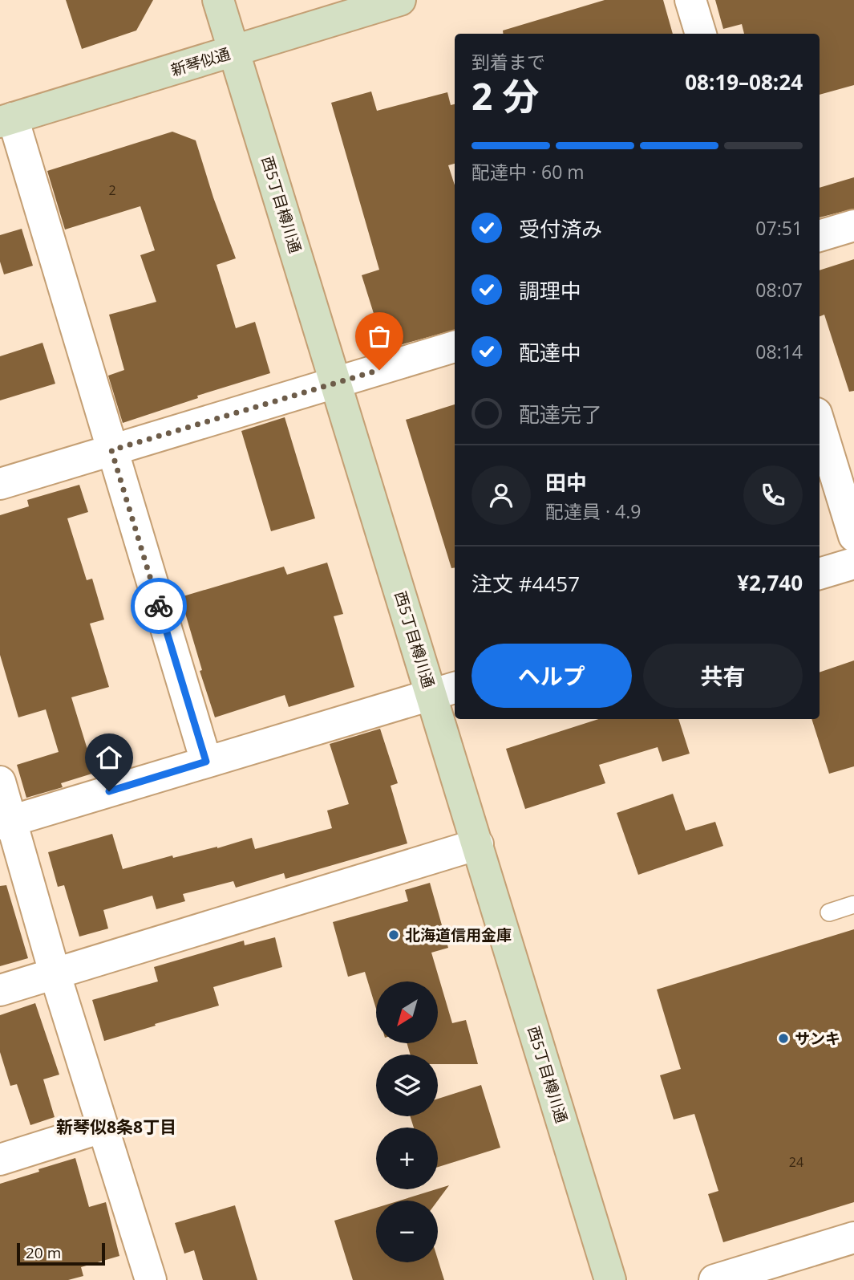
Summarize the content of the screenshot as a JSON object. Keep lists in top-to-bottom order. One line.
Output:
{"streets":{"main road":["新琴似通","西5丁目樽川通"]},"crossings":[["新琴似通","西5丁目樽川通"]],"districts":["新琴似8条8丁目"],"places":["北海道信用金庫","サンキ"],"house_numbers":["2","24"],"scale_bar":"20 m","north":"bottom left","page":{"heading":["2 分","到着まで","08:19–08:24"],"panel":["田中","配達員 · 4.9","注文 #4457","¥2,740"],"bar":"配達中 · 60 m","list":[["受付済み","07:51"],["調理中","08:07"],["配達中","08:14"],"配達完了"],"buttons":["ヘルプ","共有"],"map_buttons":["+","−"],"scale":"20 m"}}
